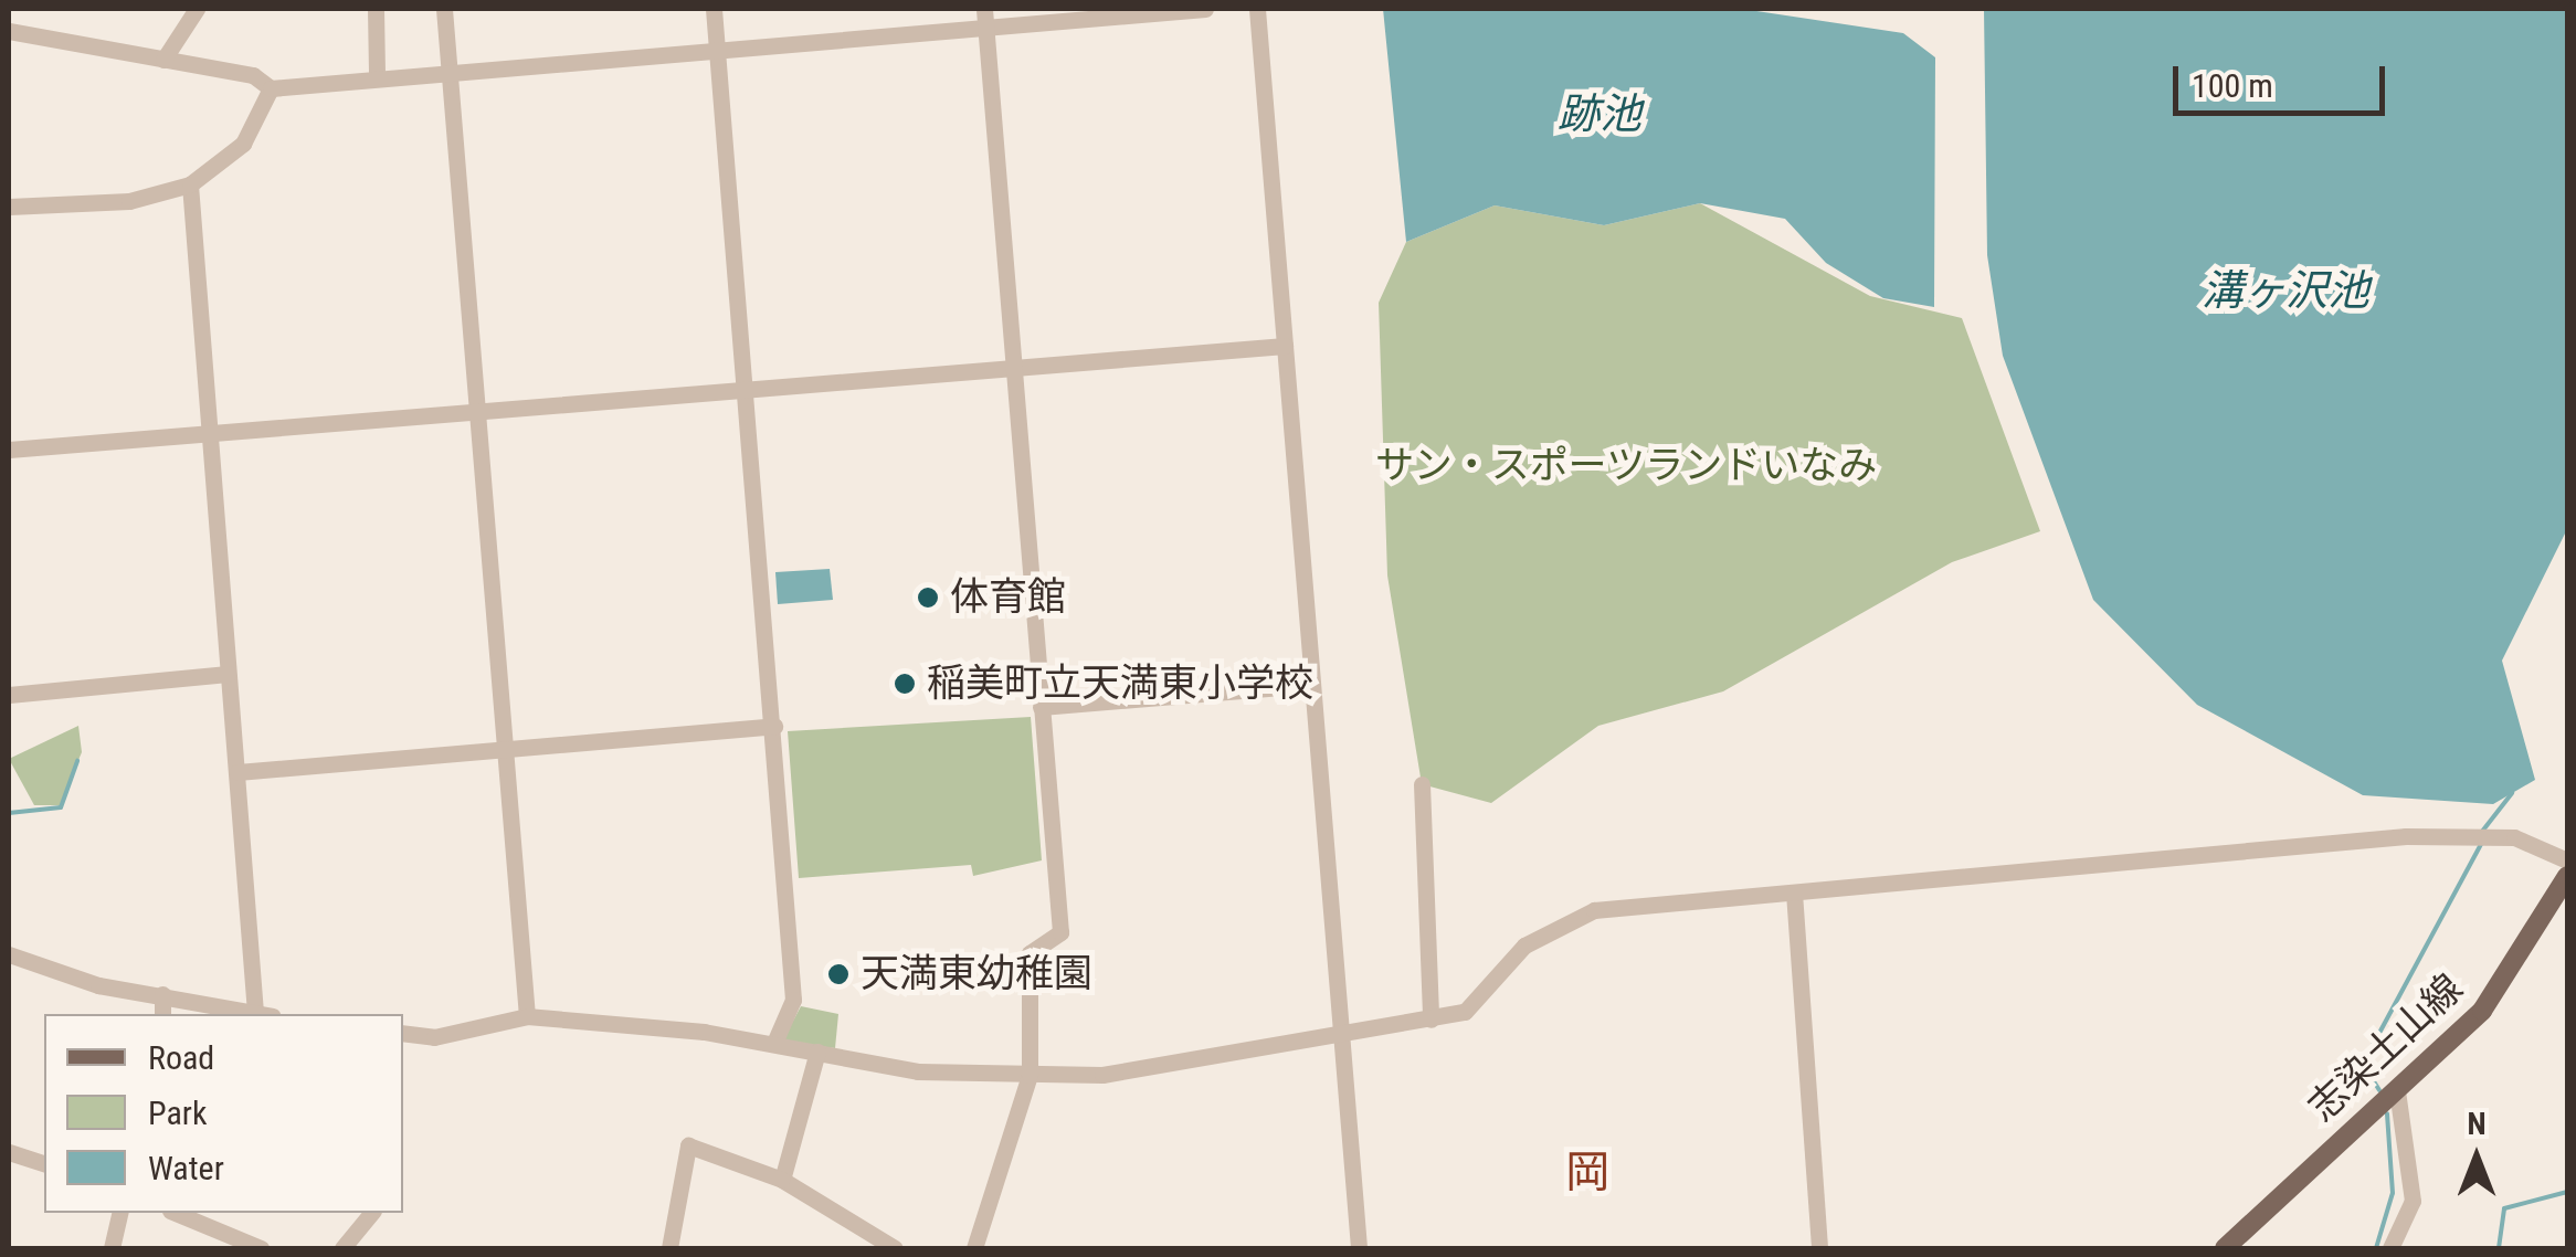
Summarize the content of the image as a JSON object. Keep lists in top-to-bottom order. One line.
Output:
{"streets":{"main road":["志染土山線"]},"districts":["岡"],"water":["跡池","溝ヶ沢池"],"parks":["サン・スポーツランドいなみ"],"places":["体育館","稲美町立天満東小学校","天満東幼稚園"],"legend":["Road","Park","Water"],"scale_bar":"100 m","north":"top"}
